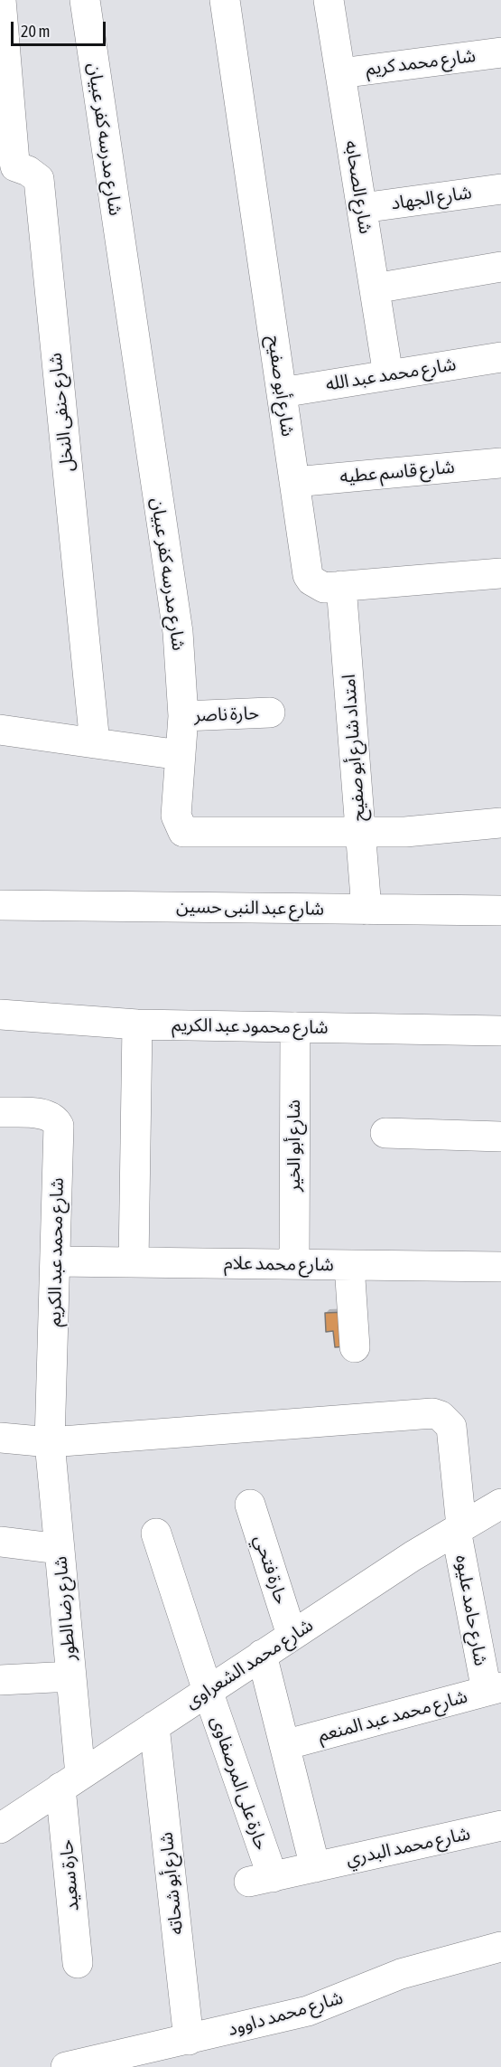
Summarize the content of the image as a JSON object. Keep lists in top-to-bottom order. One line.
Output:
{"streets":{"street":["شارع محمد كريم","شارع مدرسه كفر عبيان","شارع الصحابه","شارع الجهاد","شارع محمد عبد الله","شارع أبو صفيح","شارع حنفى النخل","شارع قاسم عطيه","حارة ناصر","امتداد شارع أبو صفيح","شارع عبد النبى حسين","شارع محمود عبد الكريم","شارع أبو الخير","شارع محمد عبد الكريم","شارع محمد علام","حارة فتحي","شارع رضا الطور","شارع حامد عليوه","شارع محمد الشعراوى","شارع محمد عبد المنعم","حارة على المرصفاوى","شارع محمد البدري","حارة سعيد","شارع أبو شحاته","شارع محمد داوود"]},"crossings":[["شارع محمد كريم","شارع الصحابه"],["شارع مدرسه كفر عبيان","حارة ناصر"],["شارع مدرسه كفر عبيان","امتداد شارع أبو صفيح"],["شارع الصحابه","شارع الجهاد"],["شارع الصحابه","شارع محمد عبد الله"],["شارع محمد عبد الله","شارع أبو صفيح"],["شارع أبو صفيح","شارع قاسم عطيه"],["شارع أبو صفيح","امتداد شارع أبو صفيح"],["امتداد شارع أبو صفيح","شارع عبد النبى حسين"],["شارع محمود عبد الكريم","شارع أبو الخير"],["شارع أبو الخير","شارع محمد علام"],["شارع محمد عبد الكريم","شارع محمد علام"],["شارع محمد عبد الكريم","شارع رضا الطور"],["شارع محمد عبد الكريم","شارع حامد عليوه"],["حارة فتحي","شارع محمد الشعراوى"],["شارع رضا الطور","شارع حامد عليوه"],["شارع رضا الطور","شارع محمد الشعراوى"],["شارع رضا الطور","حارة سعيد"],["شارع حامد عليوه","شارع محمد الشعراوى"],["شارع حامد عليوه","شارع محمد عبد المنعم"],["شارع محمد الشعراوى","حارة على المرصفاوى"],["شارع محمد الشعراوى","حارة سعيد"],["شارع محمد الشعراوى","شارع أبو شحاته"],["حارة على المرصفاوى","شارع محمد البدري"],["شارع أبو شحاته","شارع محمد داوود"]],"scale_bar":"20 m"}
